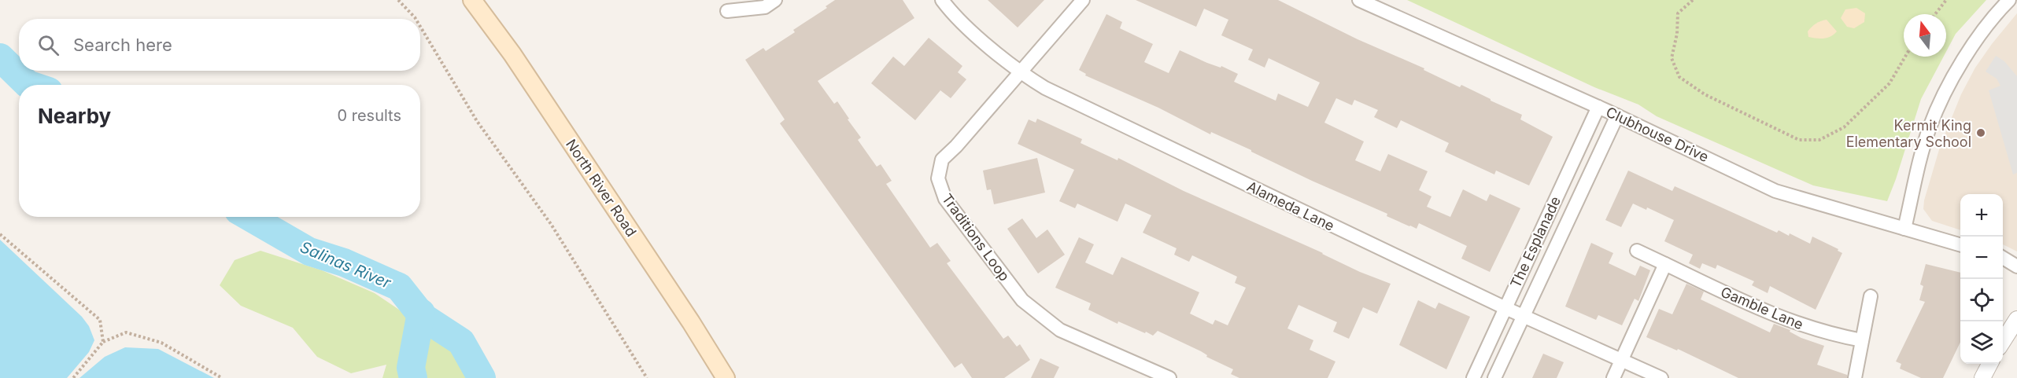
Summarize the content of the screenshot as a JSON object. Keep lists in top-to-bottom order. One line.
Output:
{"streets":{"main road":["North River Road"],"street":["Clubhouse Drive","Alameda Lane","Traditions Loop","The Esplanade","Gamble Lane"]},"crossings":[["Clubhouse Drive","The Esplanade"],["Alameda Lane","Traditions Loop"],["Alameda Lane","The Esplanade"]],"water":["Salinas River"],"places":["Kermit King Elementary School"],"north":"top","page":{"search":"Search here","heading":["Nearby","0 results"],"map_buttons":["+","−"]}}
